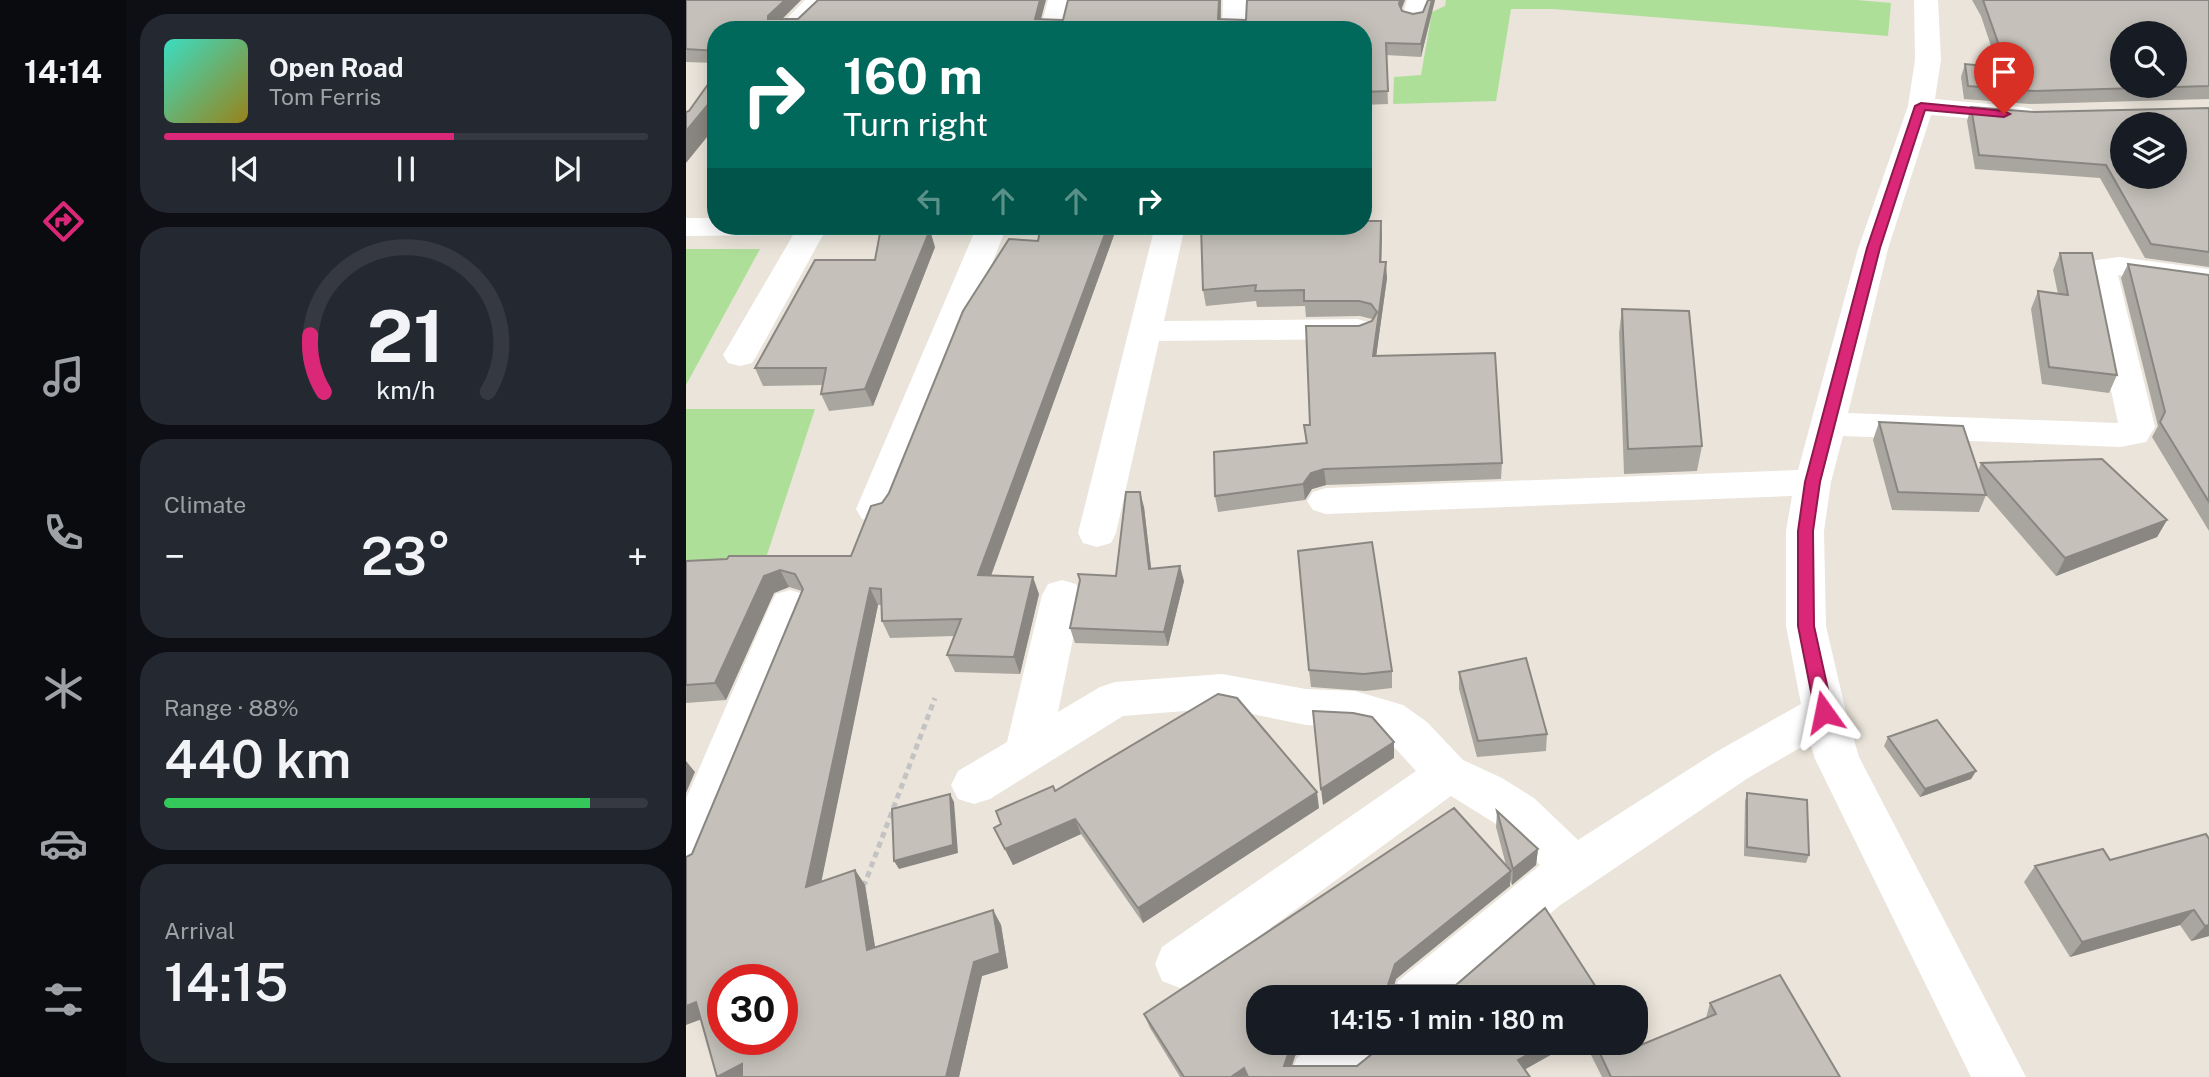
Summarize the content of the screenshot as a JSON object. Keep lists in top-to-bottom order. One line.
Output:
{"page":{"tabs":"14:14","turn":["160 m","Turn right"],"song":["Open Road","Tom Ferris"],"tile":["Climate",["Range · 88%","440 km"],["Arrival","14:15"]],"heat":["−","23°","+"],"limit":"30","trip":"14:15 · 1 min · 180 m","gauge":["21","km/h"]}}
